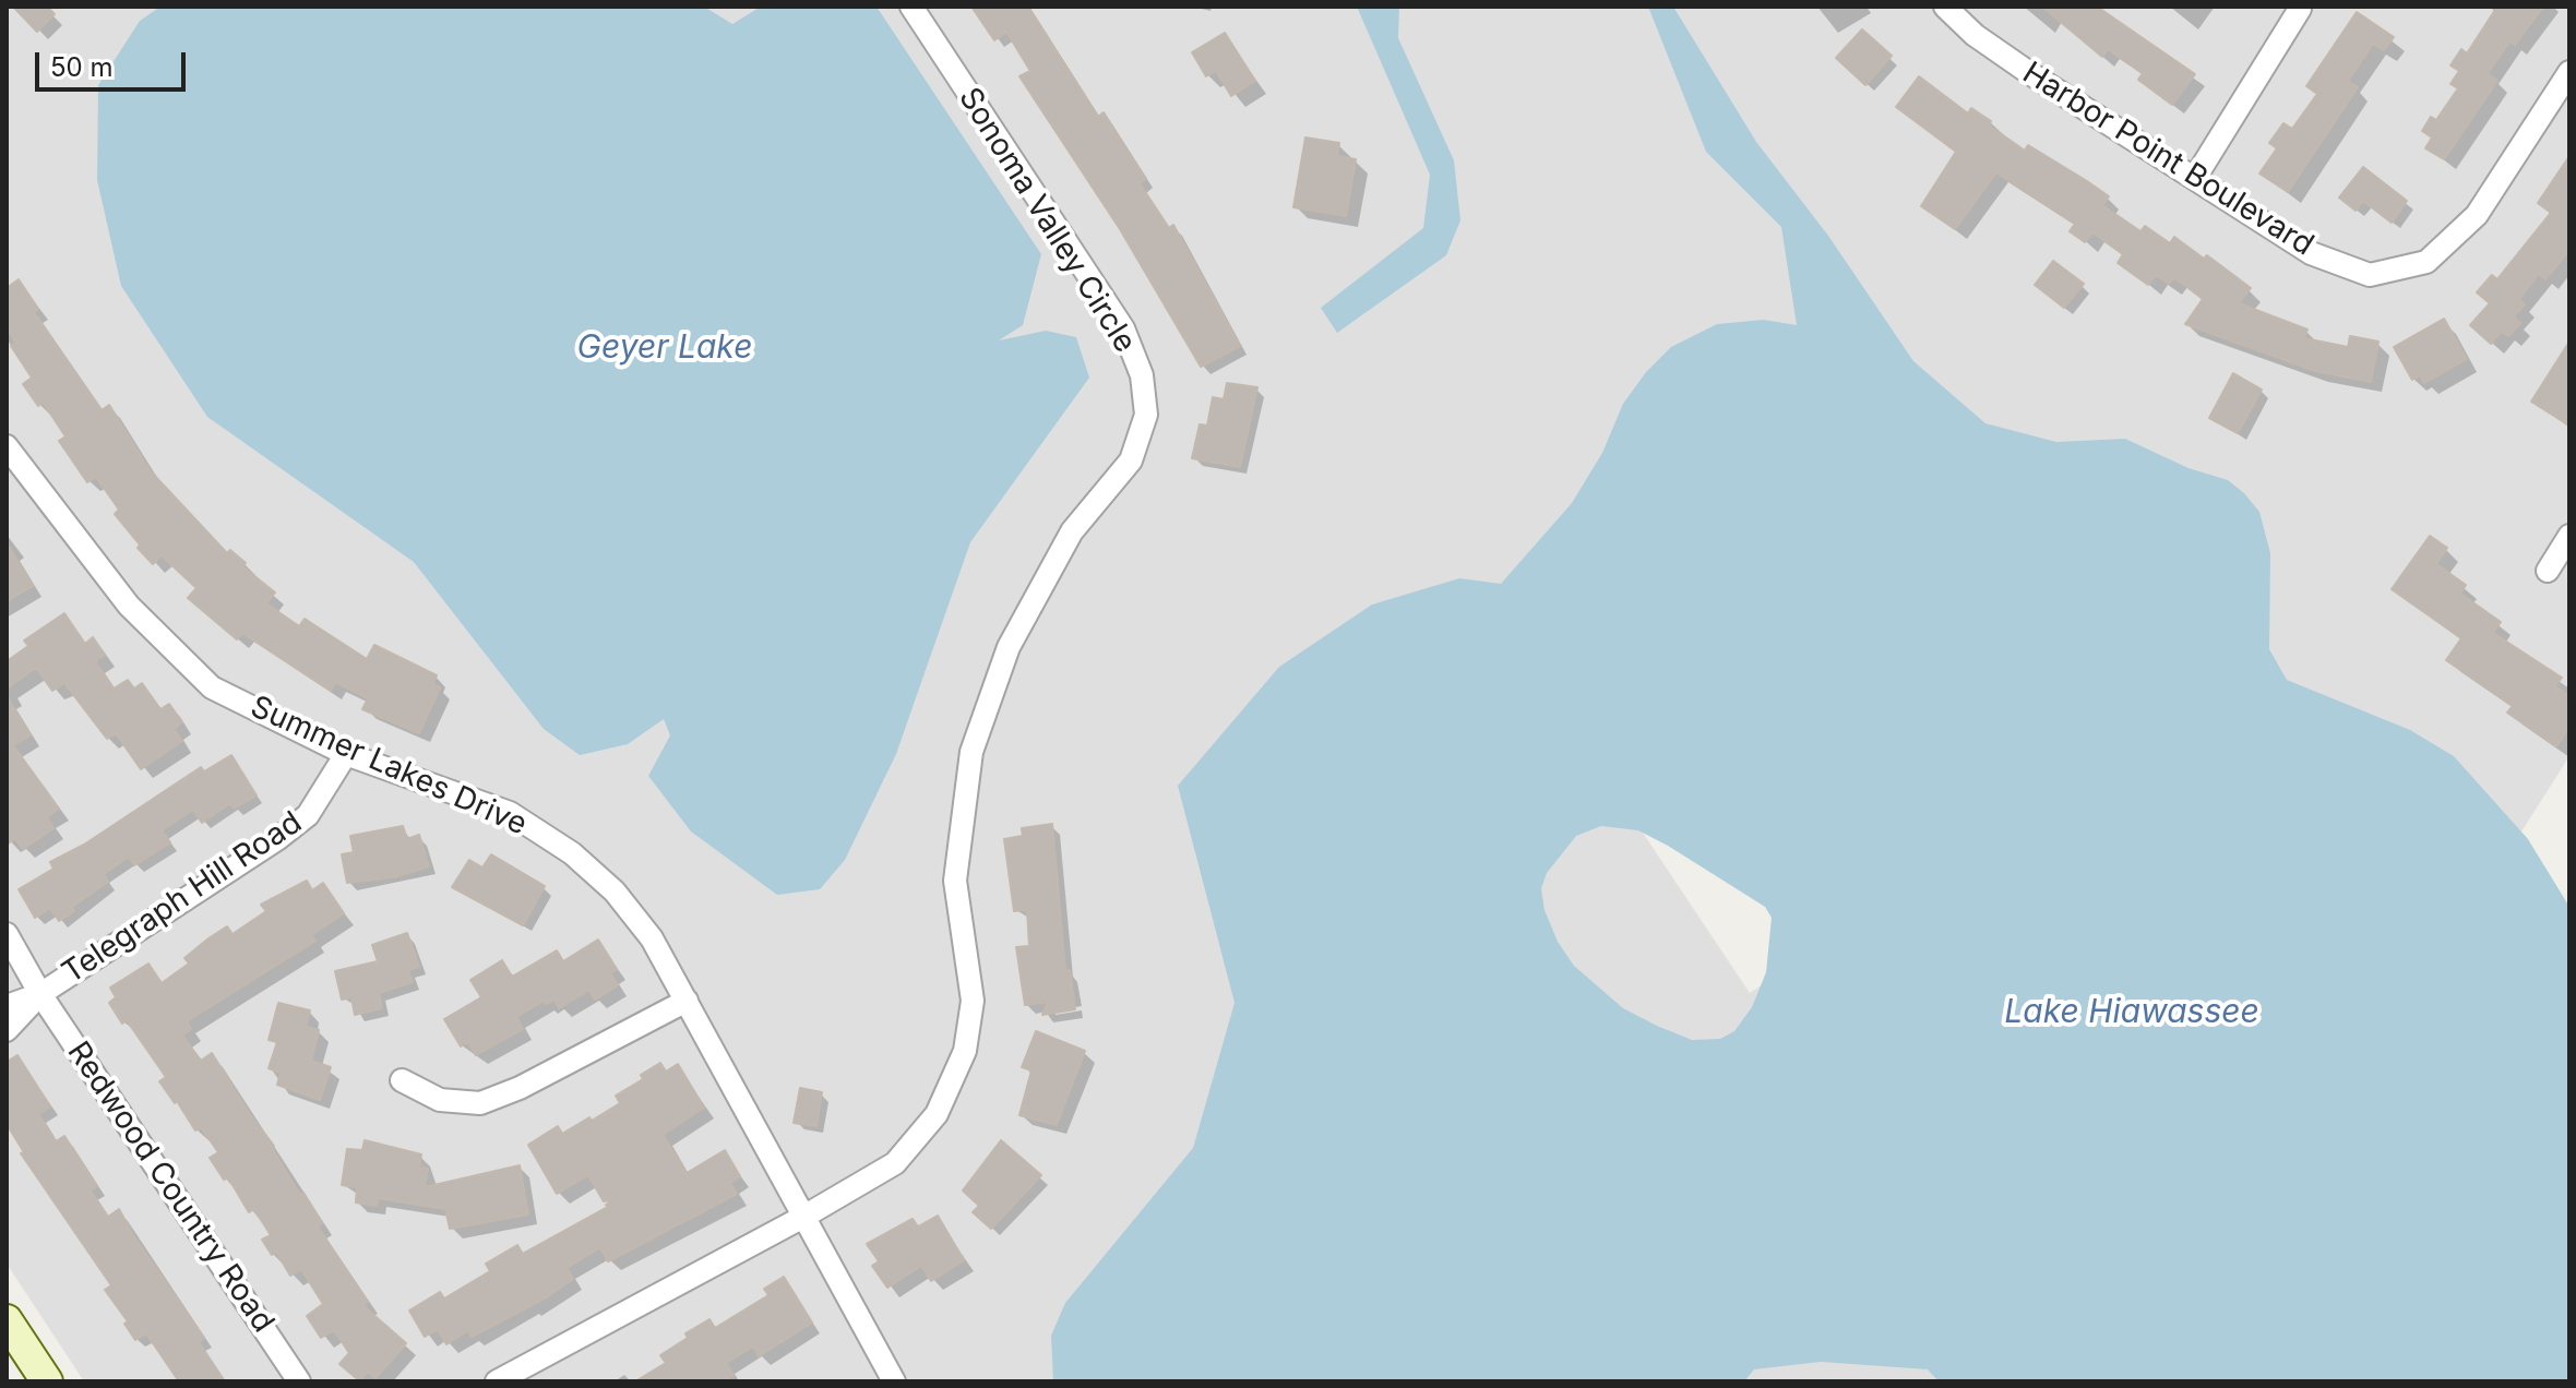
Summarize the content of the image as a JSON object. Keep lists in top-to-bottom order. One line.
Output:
{"streets":{"street":["Harbor Point Boulevard","Sonoma Valley Circle","Summer Lakes Drive","Telegraph Hill Road","Redwood Country Road"]},"crossings":[["Sonoma Valley Circle","Summer Lakes Drive"],["Summer Lakes Drive","Telegraph Hill Road"],["Telegraph Hill Road","Redwood Country Road"]],"water":["Geyer Lake","Lake Hiawassee"],"scale_bar":"50 m"}
